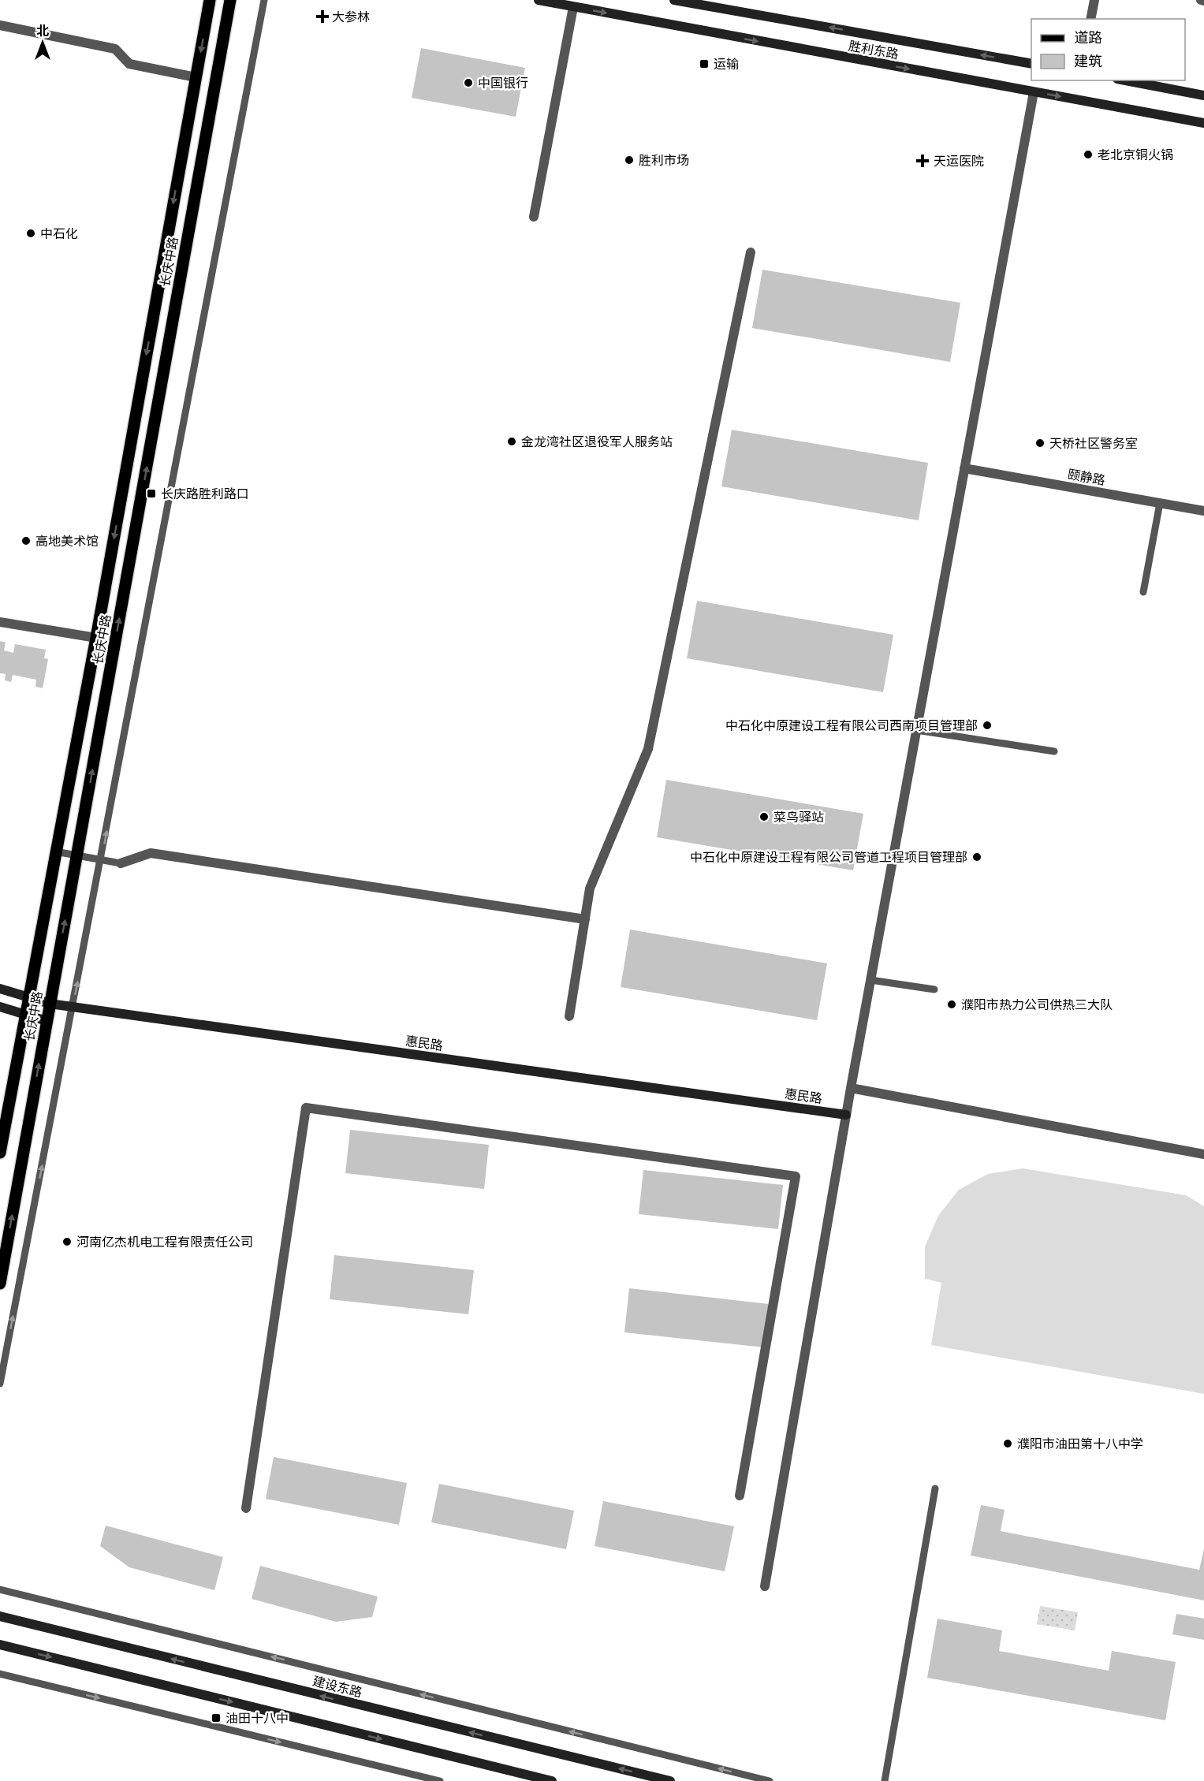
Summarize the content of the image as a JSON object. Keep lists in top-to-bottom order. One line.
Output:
{"streets":{"main road":["胜利东路","长庆中路","惠民路","建设东路"],"street":["颐静路"]},"crossings":[["长庆中路","惠民路"]],"places":{"health":["大参林","天运医院"],"transit":["运输","长庆路胜利路口","油田十八中"],"other":["中国银行","老北京铜火锅","胜利市场","中石化","金龙湾社区退役军人服务站","天桥社区警务室","高地美术馆","中石化中原建设工程有限公司西南项目管理部","菜鸟驿站","中石化中原建设工程有限公司管道工程项目管理部","濮阳市热力公司供热三大队","河南亿杰机电工程有限责任公司","濮阳市油田第十八中学"]},"legend":["道路","建筑"],"north":"top"}
